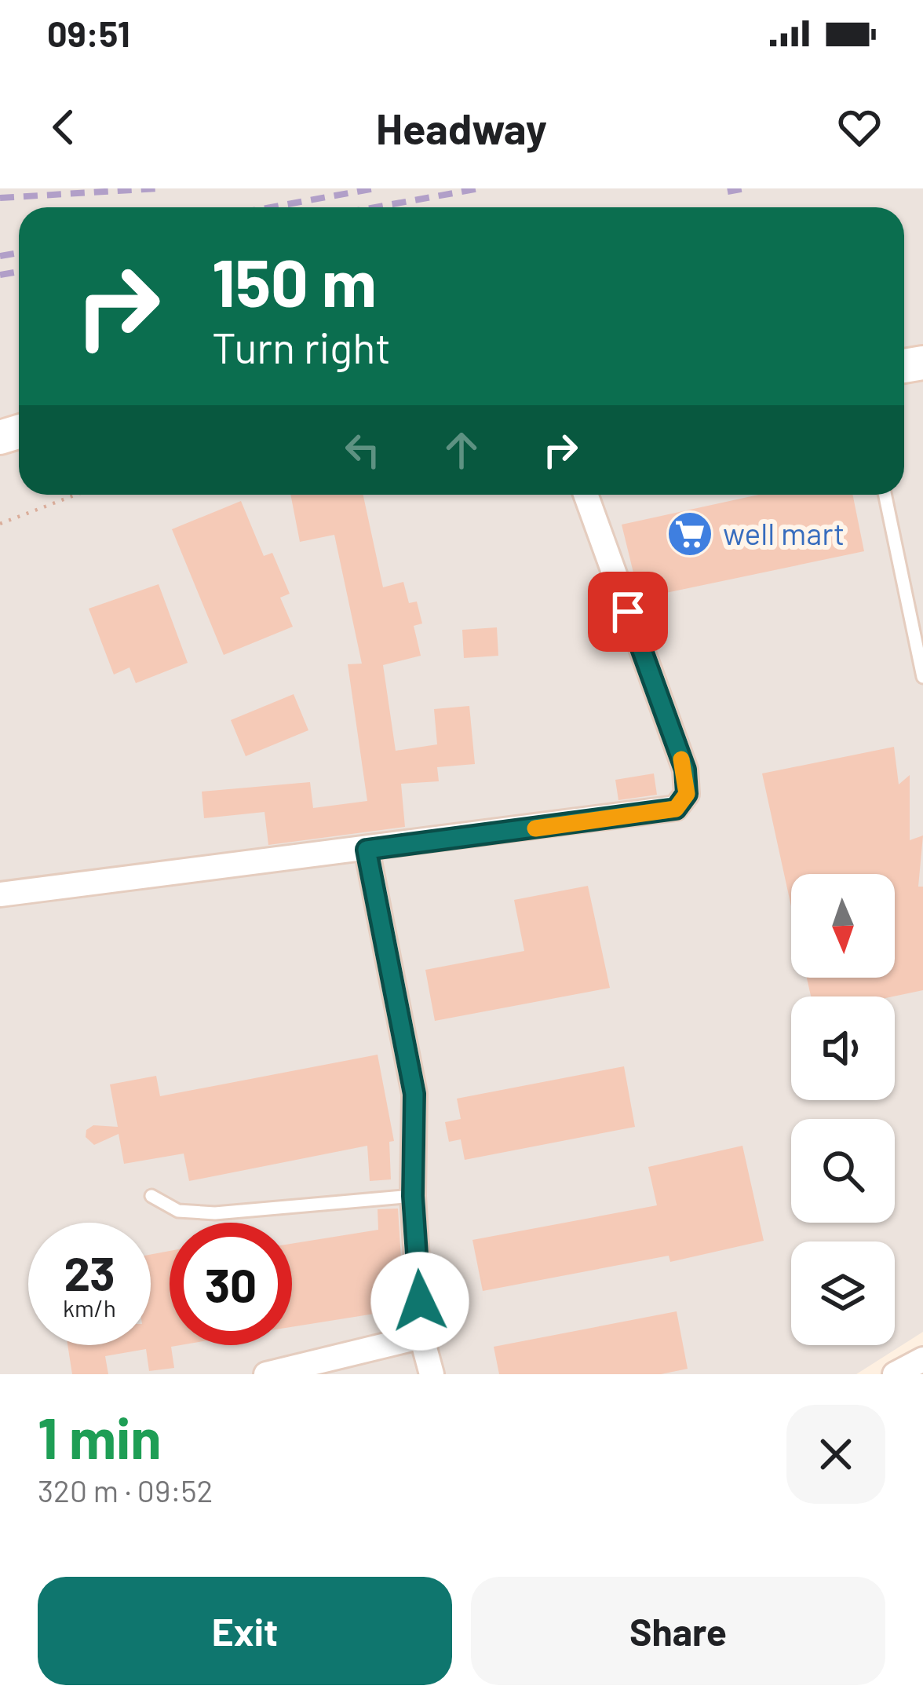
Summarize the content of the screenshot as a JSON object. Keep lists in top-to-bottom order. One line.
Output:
{"places":{"supermarket":["well mart"]},"north":"bottom","page":{"status":"09:51","header":"Headway","turn":["150 m","Turn right"],"speed":"23 km/h","limit":"30","heading":["1 min","320 m · 09:52"],"buttons":["Exit","Share"]}}
